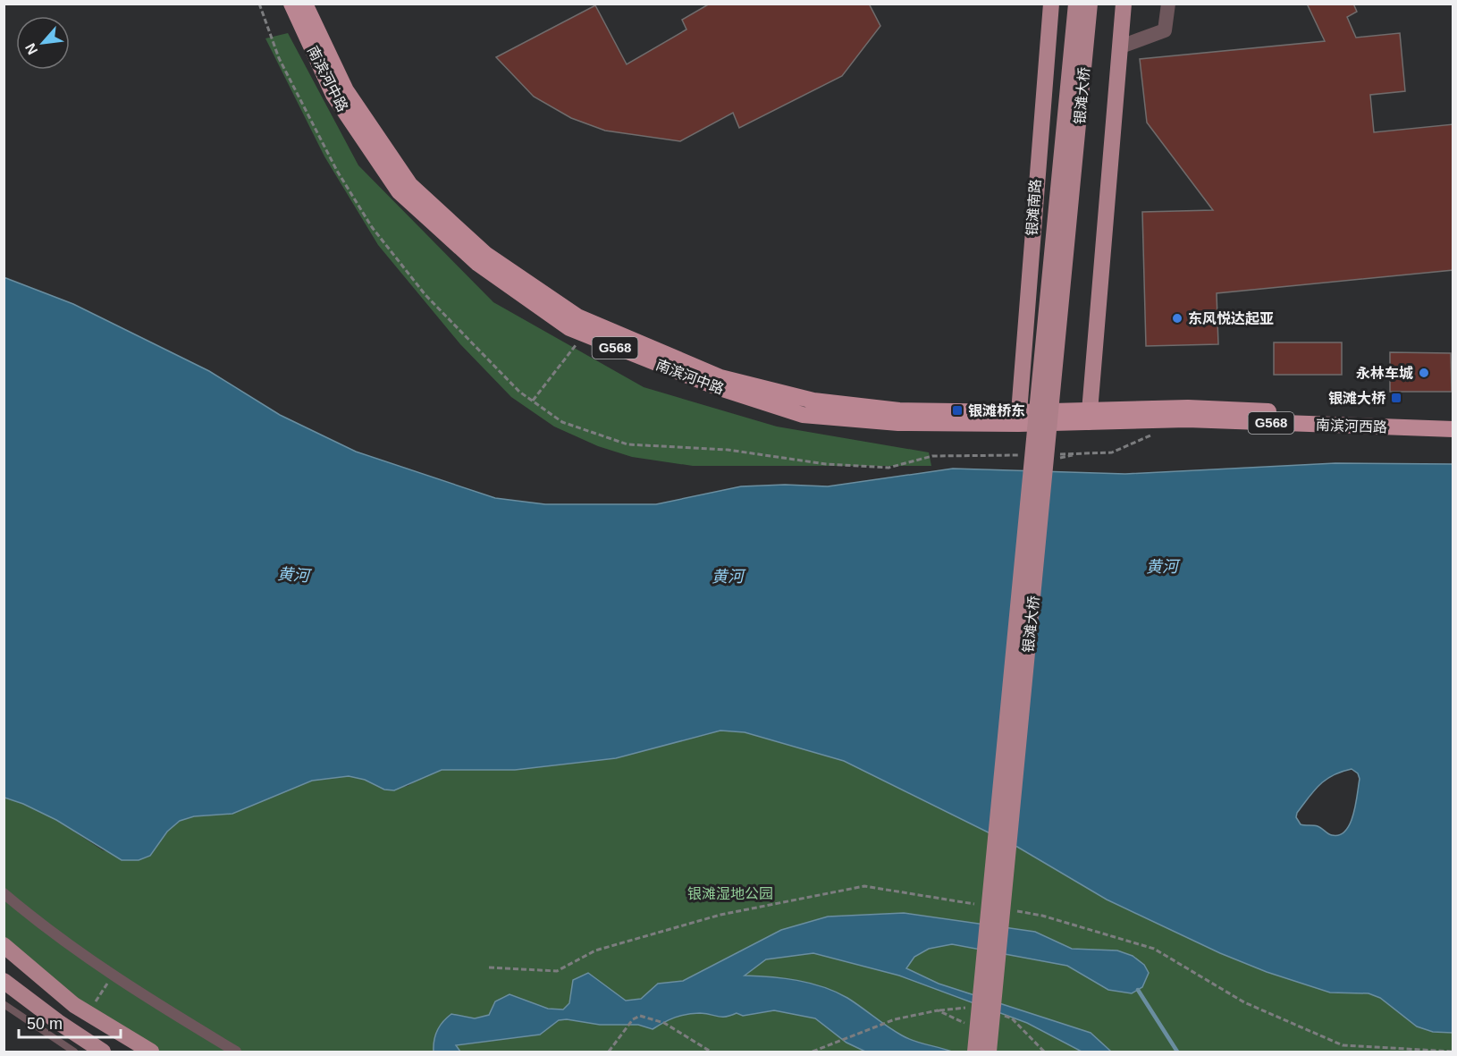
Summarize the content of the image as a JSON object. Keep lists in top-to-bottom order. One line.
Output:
{"streets":{"highway":["南滨河中路","G568","南滨河西路"],"main road":["银滩大桥","银滩南路"]},"crossings":[["南滨河中路","银滩南路"],["南滨河中路","南滨河西路"]],"water":["黄河"],"parks":["银滩湿地公园"],"places":{"other":["东风悦达起亚","永林车城"],"transit":["银滩大桥","银滩桥东"]},"scale_bar":"50 m","north":"bottom left"}
